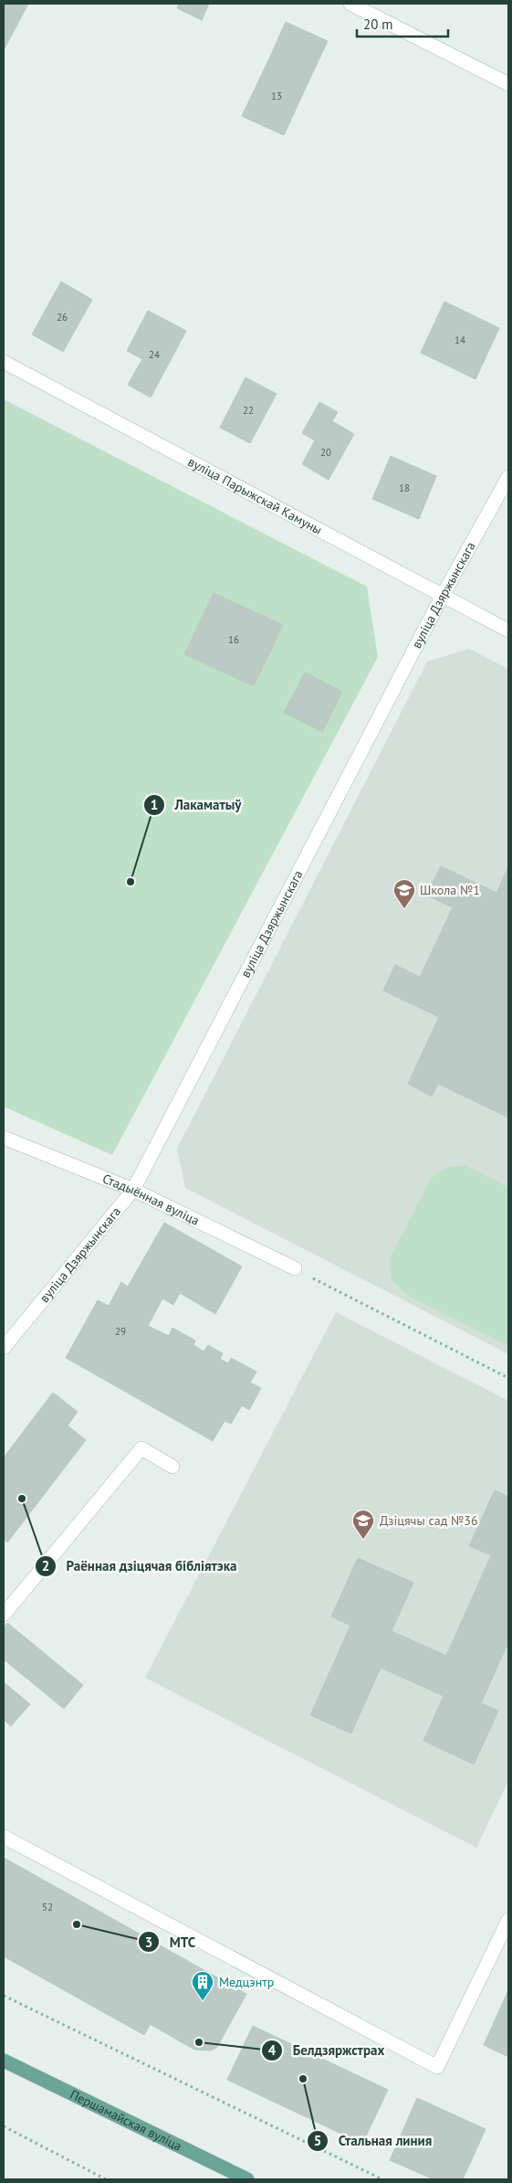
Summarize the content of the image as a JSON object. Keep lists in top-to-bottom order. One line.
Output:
{"streets":{"main road":["Першамайская вуліца"],"street":["вуліца Парыжскай Камуны","вуліца Дзяржынскага","Стадыённая вуліца"]},"crossings":[["вуліца Парыжскай Камуны","вуліца Дзяржынскага"],["вуліца Дзяржынскага","Стадыённая вуліца"]],"places":{"other":["Лакаматыў","Раённая дзіцячая бібліятэка","МТС","Белдзяржстрах","Стальная линия"],"school or university":["Школа №1","Дзіцячы сад №36"],"building":["Медцэнтр"]},"house_numbers":["13","26","14","24","22","20","18","16","29","52"],"scale_bar":"20 m"}
